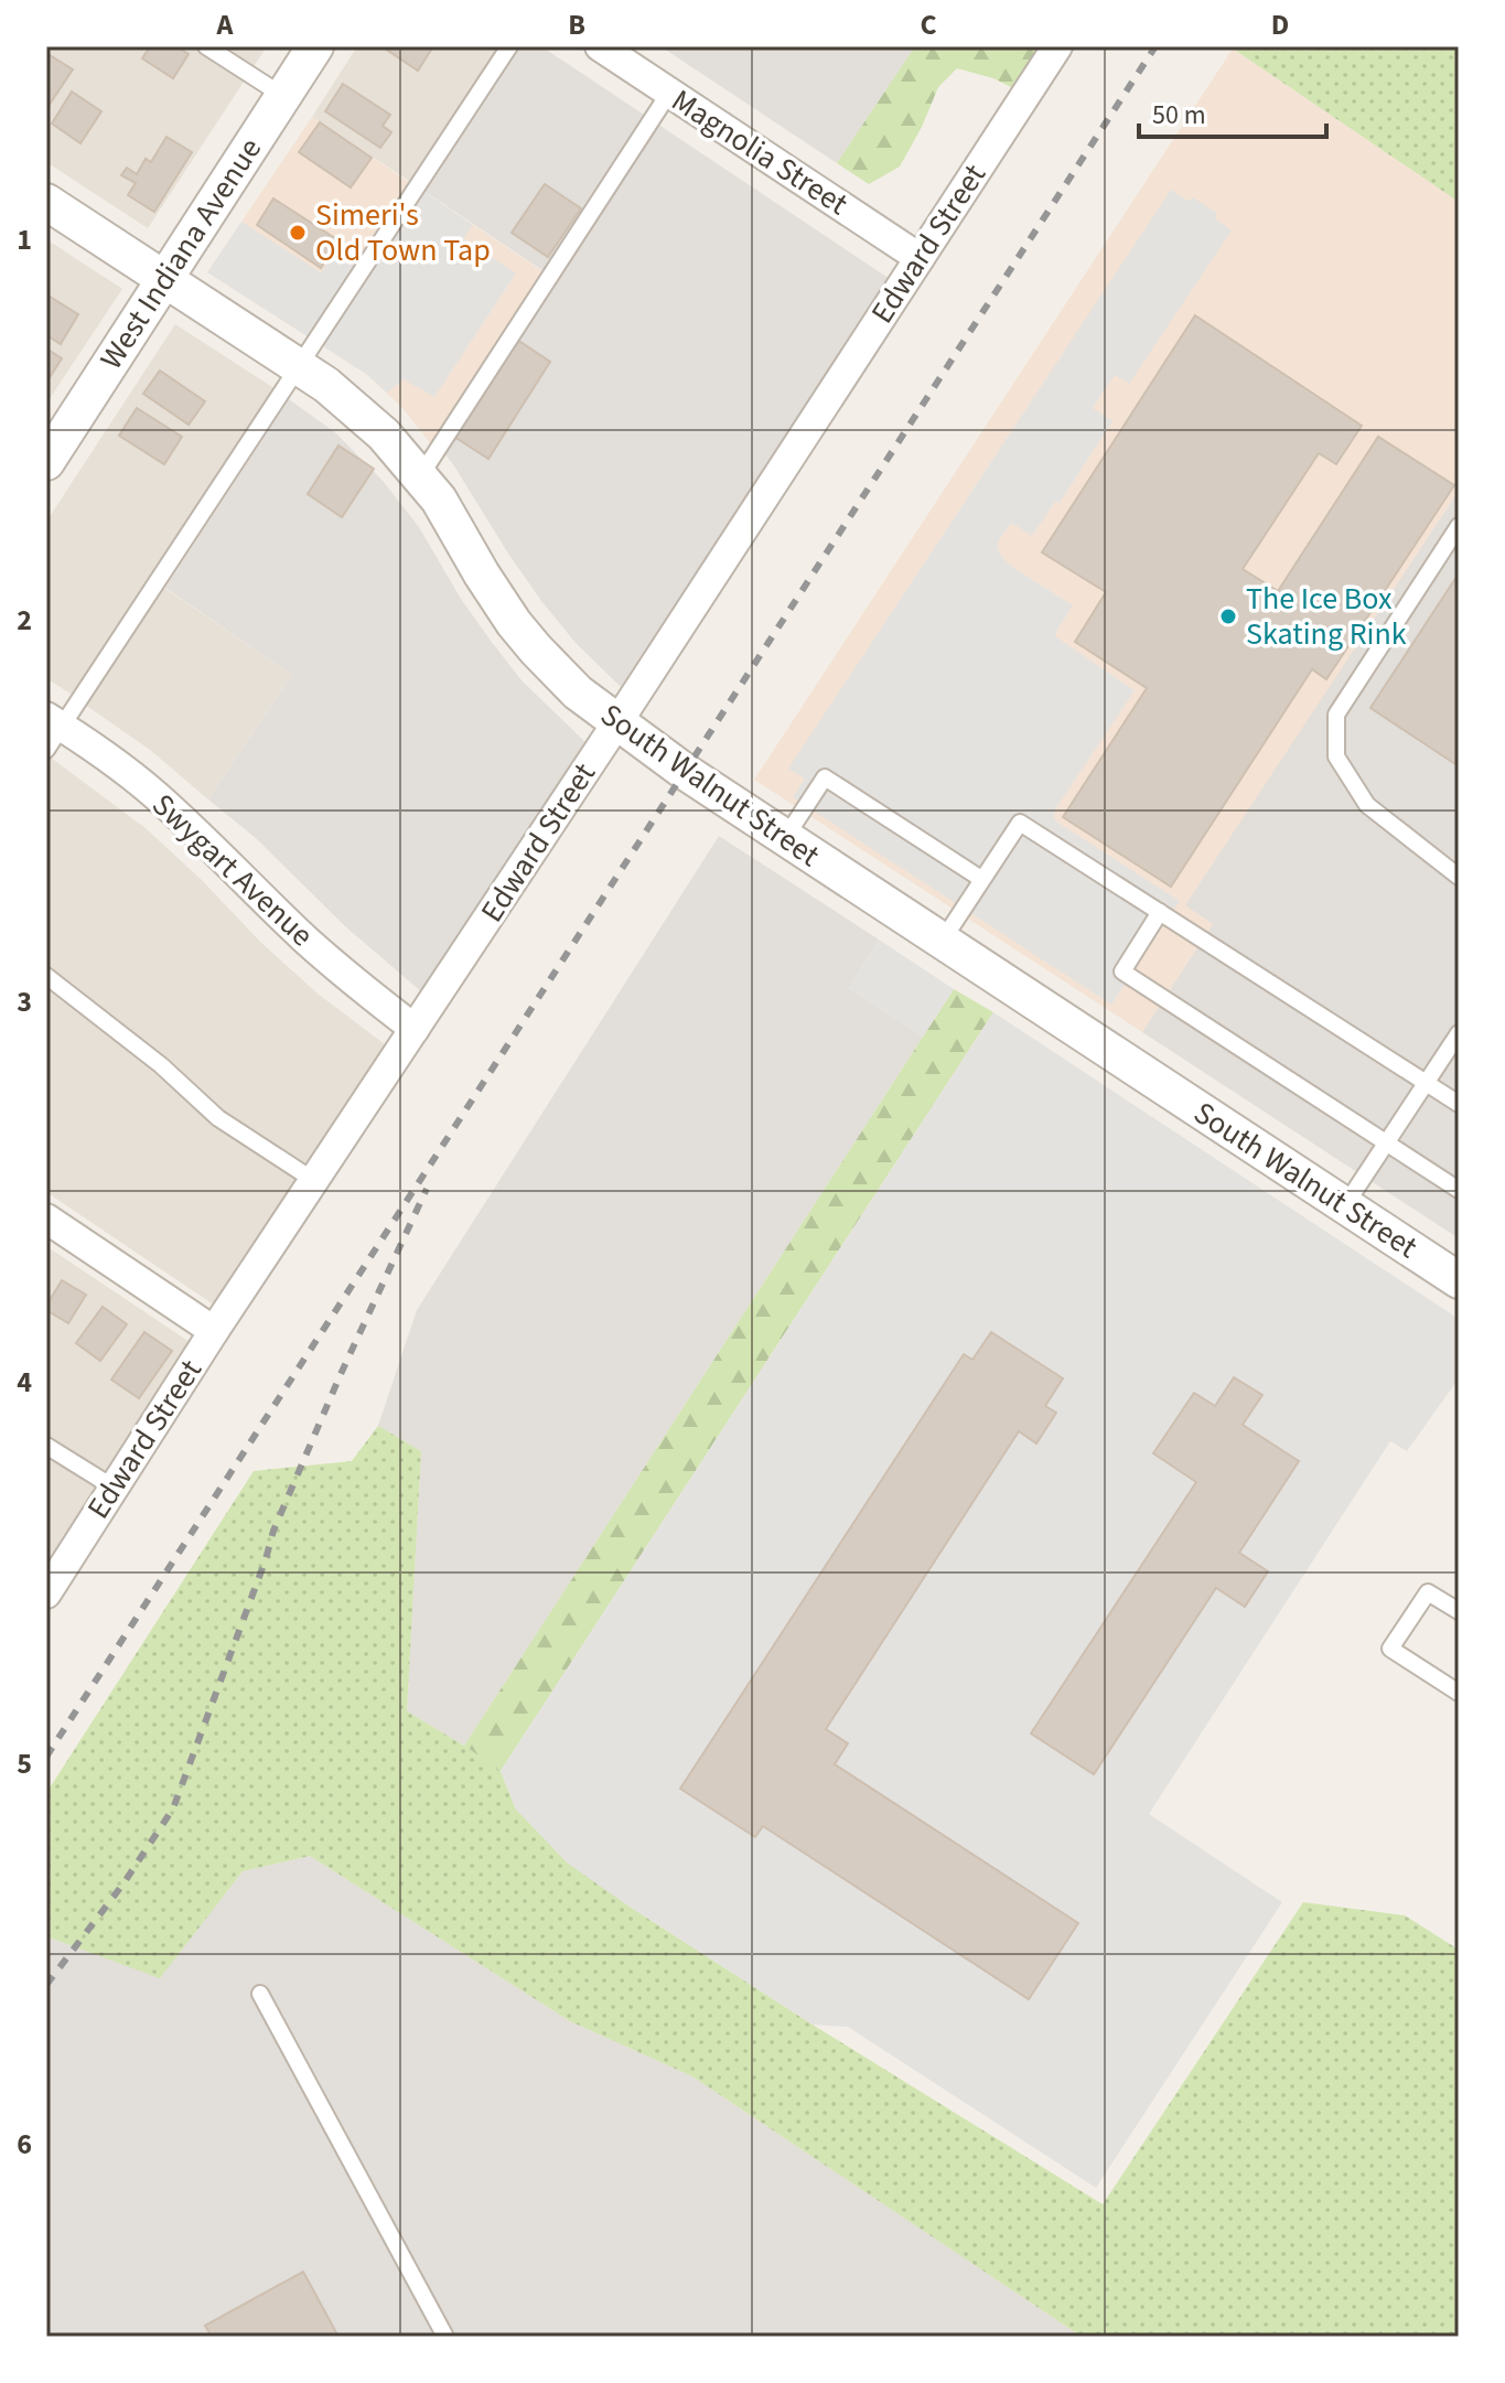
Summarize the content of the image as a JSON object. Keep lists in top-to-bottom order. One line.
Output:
{"streets":{"street":["Magnolia Street","Edward Street","West Indiana Avenue","South Walnut Street","Swygart Avenue"]},"crossings":[["Magnolia Street","Edward Street"],["Edward Street","South Walnut Street"],["Edward Street","Swygart Avenue"],["West Indiana Avenue","South Walnut Street"]],"places":["Simeri's Old Town Tap","The Ice Box Skating Rink"],"scale_bar":"50 m","grid":{"columns":["A","B","C","D"],"rows":["1","2","3","4","5","6"]}}
